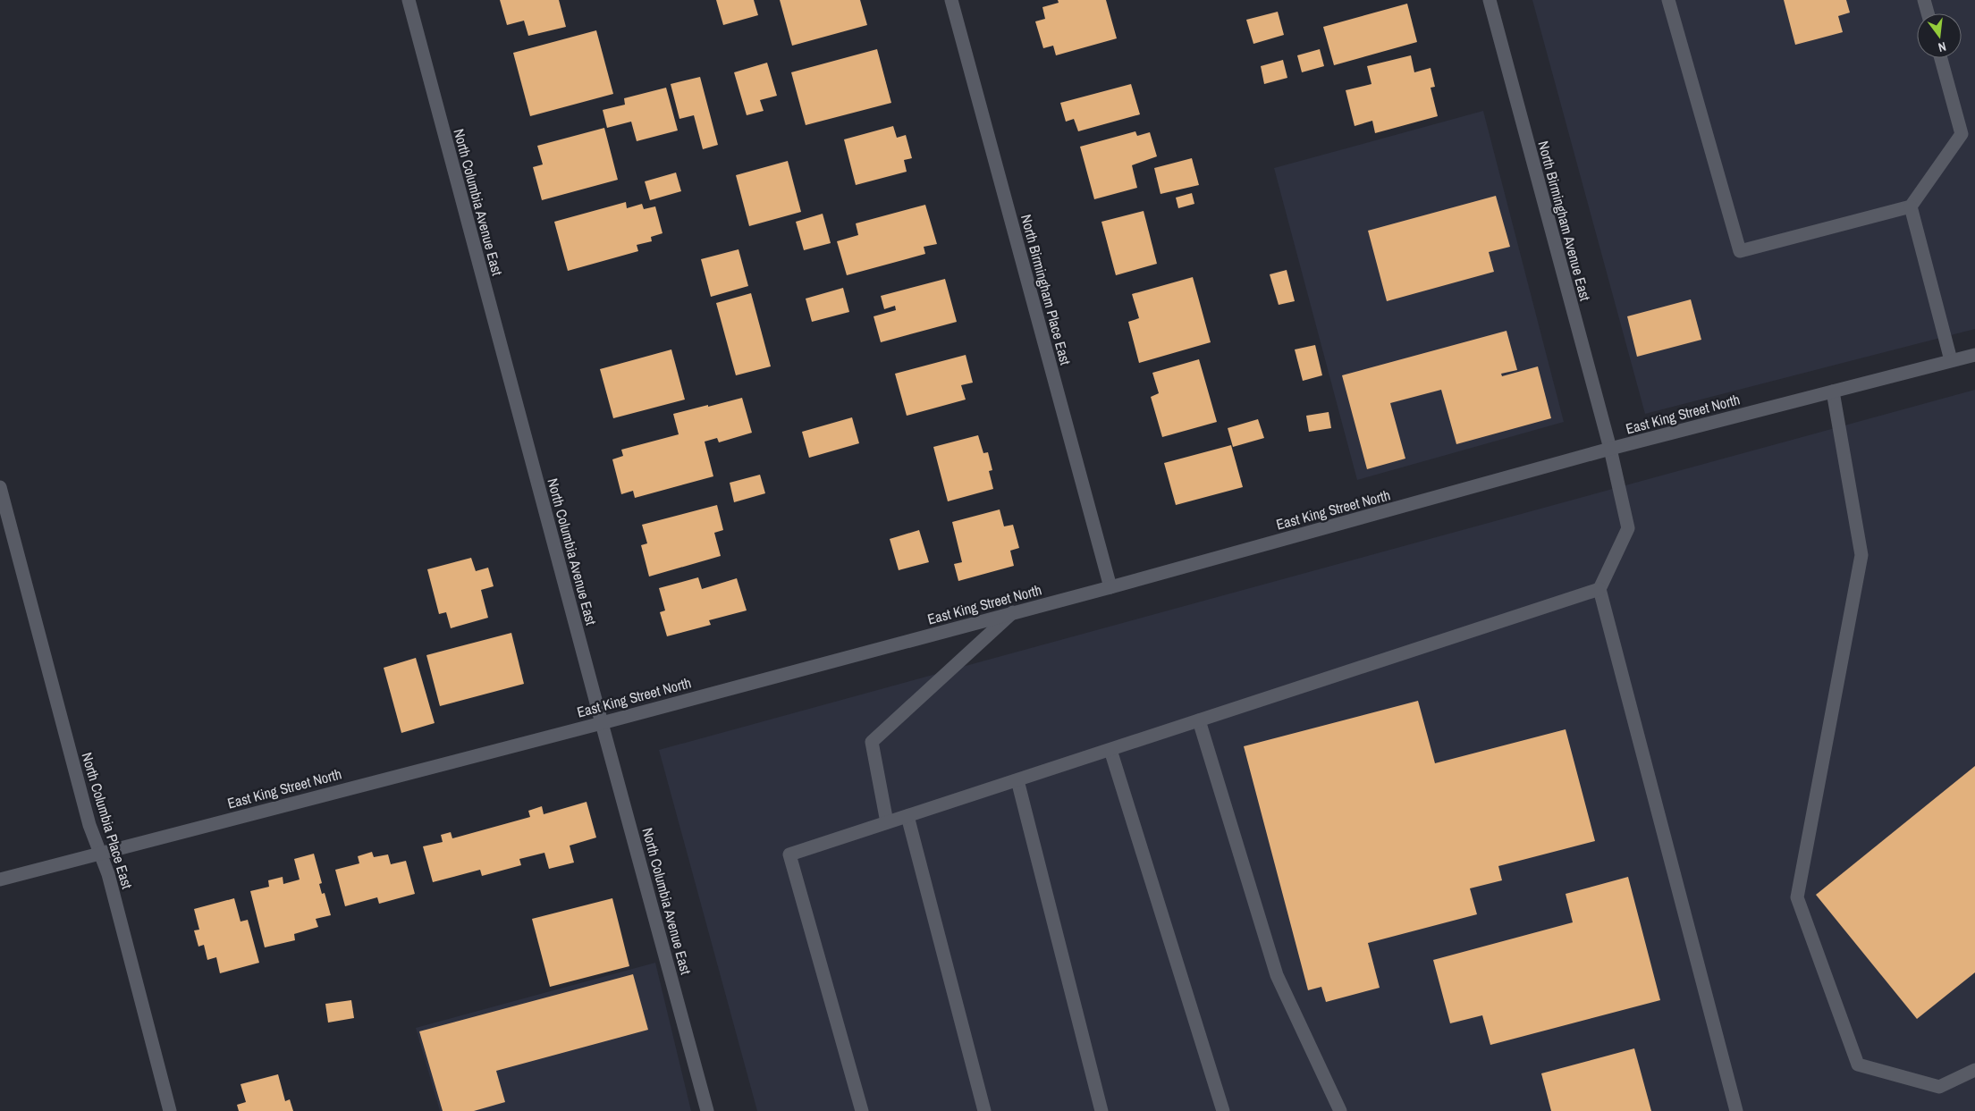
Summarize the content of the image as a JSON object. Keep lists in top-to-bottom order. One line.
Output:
{"streets":{"street":["North Columbia Avenue East","North Birmingham Avenue East","North Birmingham Place East","East King Street North","North Columbia Place East"]},"crossings":[["North Columbia Avenue East","East King Street North"],["North Birmingham Avenue East","East King Street North"],["North Birmingham Place East","East King Street North"],["East King Street North","North Columbia Place East"]],"north":"bottom"}
